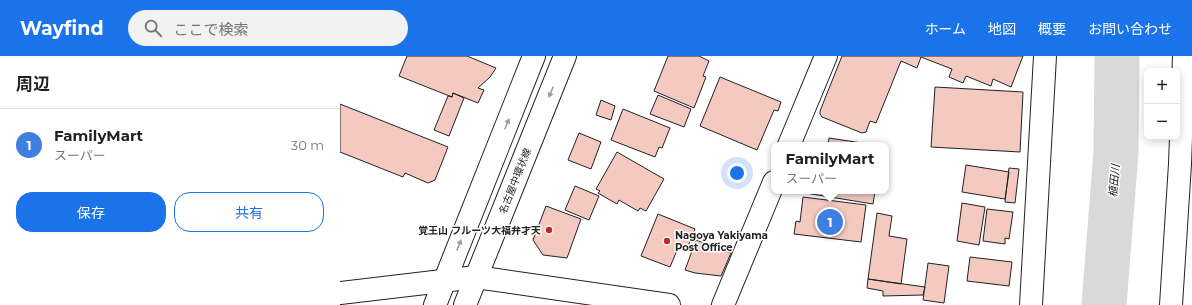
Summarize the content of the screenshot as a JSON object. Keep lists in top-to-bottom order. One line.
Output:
{"streets":{"street":["名古屋中環状線"]},"water":["植田川"],"places":["覚王山 フルーツ大福弁才天","Nagoya Yakiyama Post Office"],"page":{"header":"Wayfind","search":"ここで検索","nav":["ホーム","地図","概要","お問い合わせ"],"heading":"周辺","map_buttons":["+","−"],"list":[{"mark":"1","name":"FamilyMart","note":"スーパー","value":"30 m"}],"popup":["FamilyMart","スーパー"],"buttons":["保存","共有"],"pins":"1"}}
